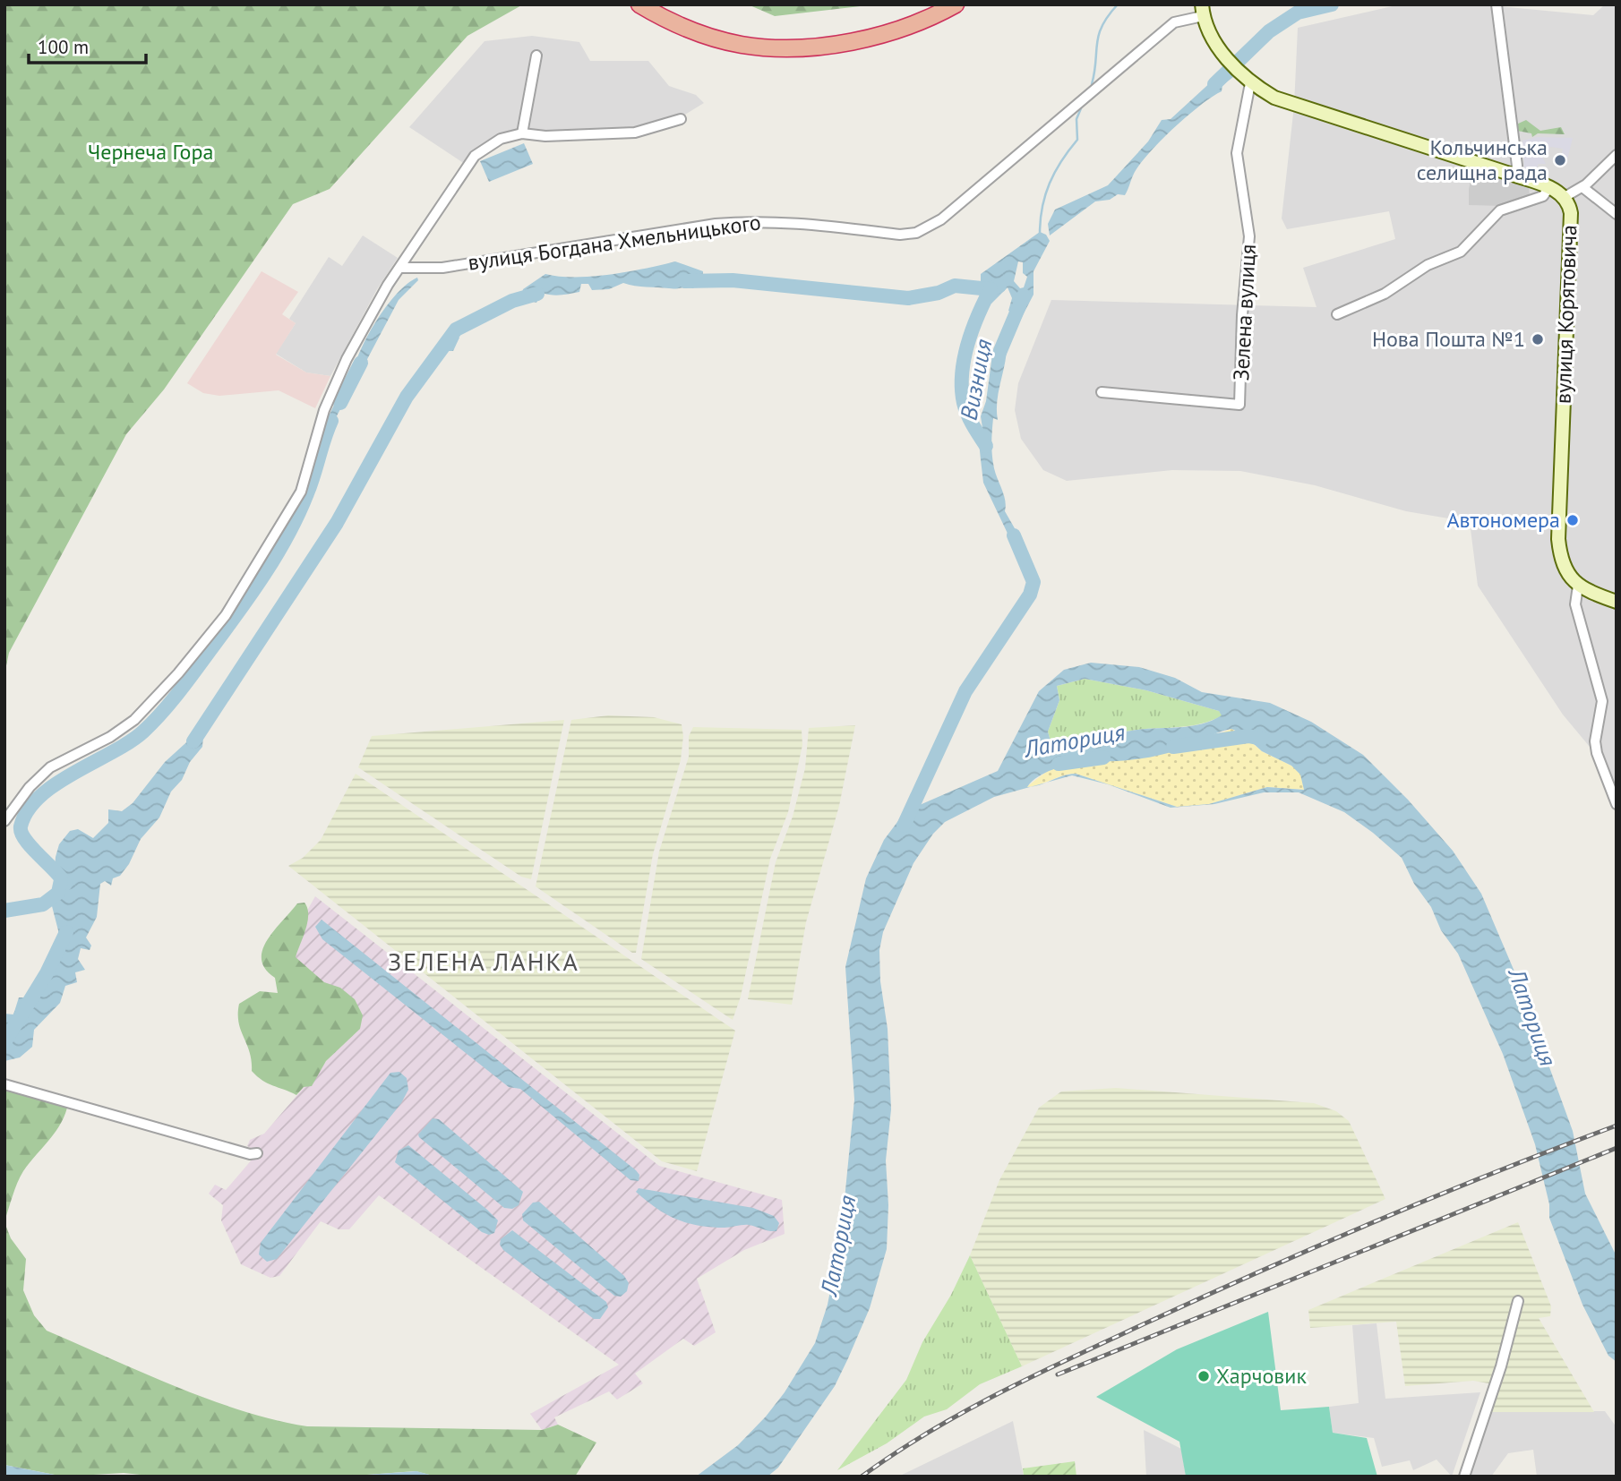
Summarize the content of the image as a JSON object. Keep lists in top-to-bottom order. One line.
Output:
{"streets":{"main road":["вулиця Корятовича"],"street":["вулиця Богдана Хмельницького","Зелена вулиця"]},"crossings":[["вулиця Богдана Хмельницького","вулиця Корятовича"],["Зелена вулиця","вулиця Корятовича"]],"districts":["ЗЕЛЕНА ЛАНКА"],"water":["Визниця","Латориця"],"parks":["Чернеча Гора"],"places":["Кольчинська селищна рада","Нова Пошта №1","Автономера","Харчовик"],"scale_bar":"100 m"}
